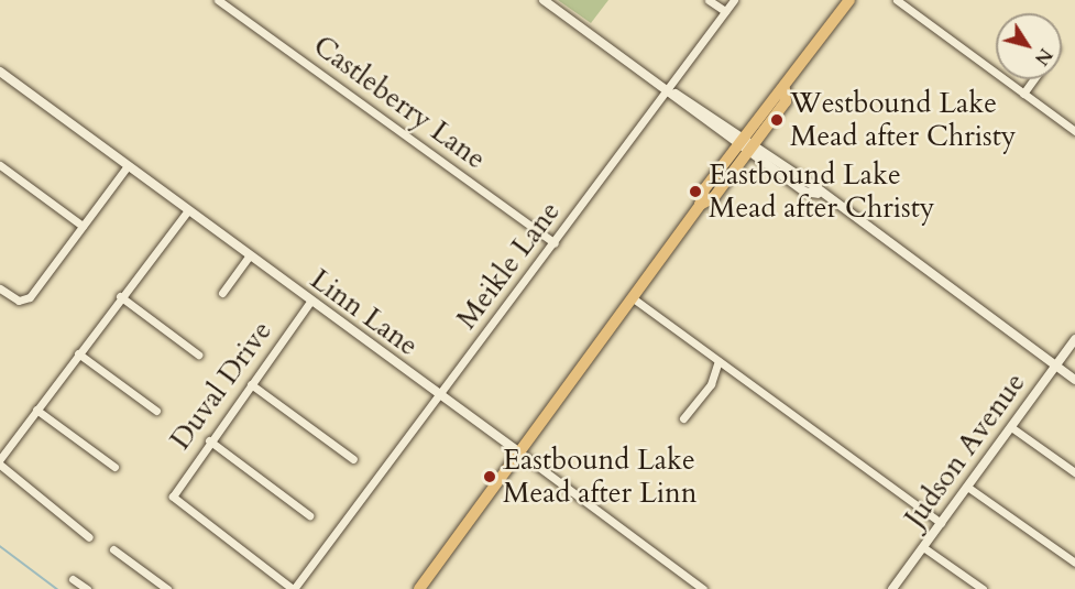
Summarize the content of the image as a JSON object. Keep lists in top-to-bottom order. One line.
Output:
{"streets":{"street":["Castleberry Lane","Meikle Lane","Linn Lane","Duval Drive","Judson Avenue"]},"crossings":[["Castleberry Lane","Meikle Lane"],["Meikle Lane","Linn Lane"],["Meikle Lane","Duval Drive"],["Linn Lane","Duval Drive"]],"places":["Westbound Lake Mead after Christy","Eastbound Lake Mead after Christy","Eastbound Lake Mead after Linn"],"north":"bottom right"}
